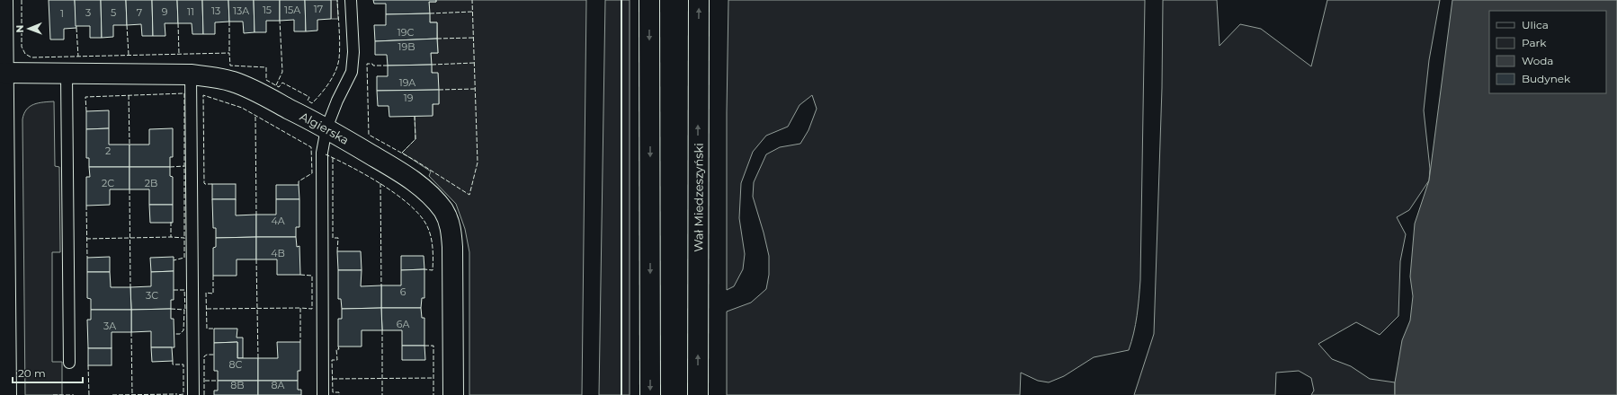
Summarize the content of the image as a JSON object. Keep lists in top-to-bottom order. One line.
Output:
{"streets":{"street":["Algierska","Wał Miedzeszyński"]},"house_numbers":["17","15","15A","13","13A","9","11","3","5","7","1","19C","19B","19A","19","2","2C","2B","4A","4B","6","3C","6A","3A","8C","8B","8A"],"legend":["Ulica","Park","Woda","Budynek"],"scale_bar":"20 m","north":"left"}
